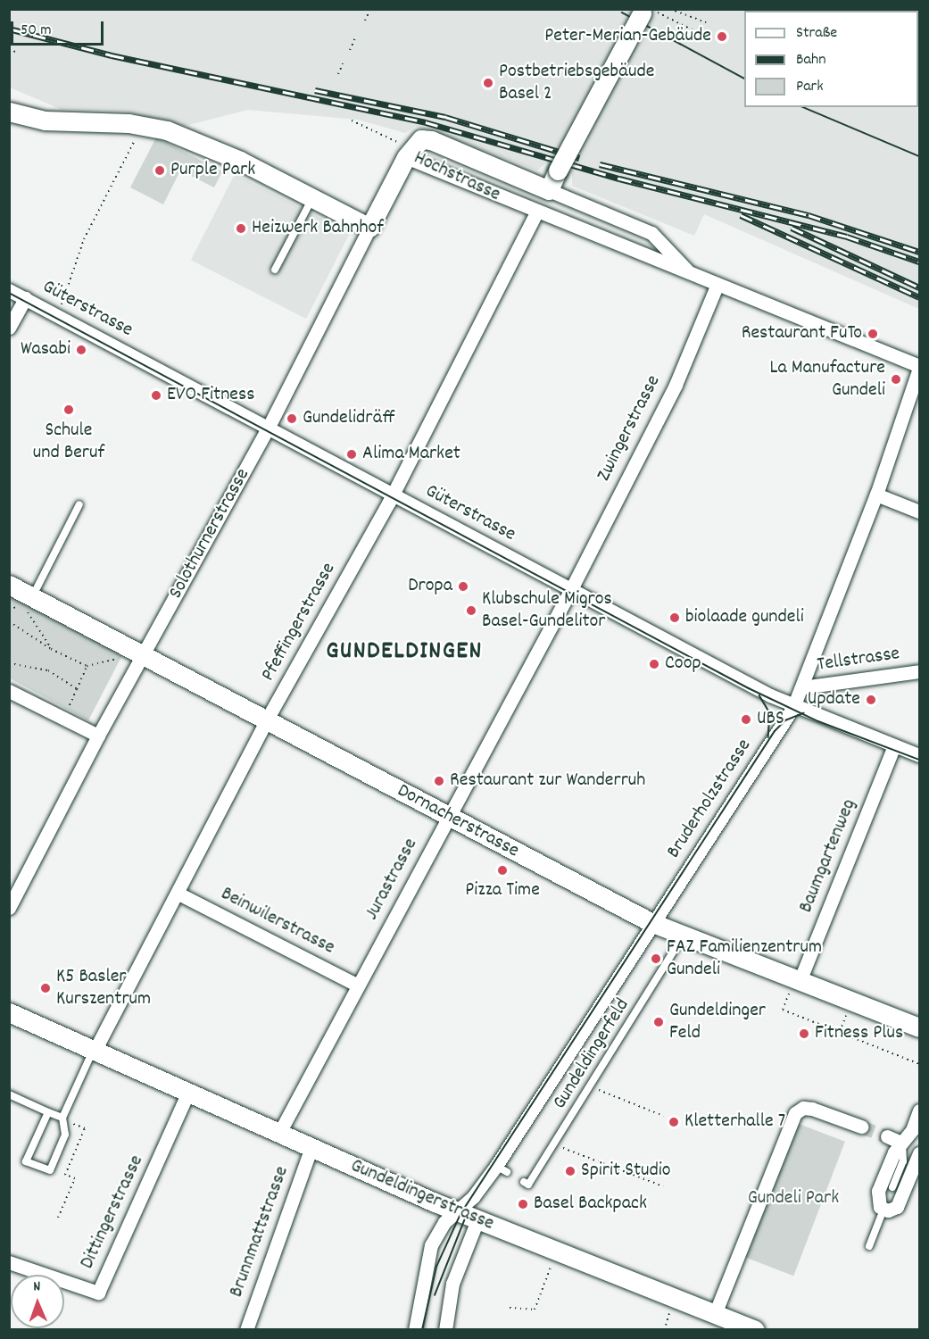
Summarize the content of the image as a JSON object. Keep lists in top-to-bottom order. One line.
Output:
{"streets":{"main road":["Hochstrasse","Solothurnerstrasse","Dornacherstrasse","Gundeldingerstrasse"],"street":["Güterstrasse","Zwingerstrasse","Pfeffingerstrasse","Tellstrasse","Bruderholzstrasse","Baumgartenweg","Jurastrasse","Beinwilerstrasse","Dittingerstrasse","Brunnmattstrasse"],"lane":["Gundeldingerfeld"]},"crossings":[["Hochstrasse","Zwingerstrasse"],["Hochstrasse","Solothurnerstrasse"],["Hochstrasse","Pfeffingerstrasse"],["Hochstrasse","Bruderholzstrasse"],["Güterstrasse","Zwingerstrasse"],["Güterstrasse","Solothurnerstrasse"],["Güterstrasse","Pfeffingerstrasse"],["Güterstrasse","Bruderholzstrasse"],["Güterstrasse","Baumgartenweg"],["Güterstrasse","Jurastrasse"],["Zwingerstrasse","Jurastrasse"],["Solothurnerstrasse","Dornacherstrasse"],["Pfeffingerstrasse","Dornacherstrasse"],["Pfeffingerstrasse","Beinwilerstrasse"],["Pfeffingerstrasse","Gundeldingerstrasse"],["Tellstrasse","Bruderholzstrasse"],["Bruderholzstrasse","Dornacherstrasse"],["Bruderholzstrasse","Gundeldingerstrasse"],["Dornacherstrasse","Baumgartenweg"],["Dornacherstrasse","Jurastrasse"],["Dornacherstrasse","Gundeldingerfeld"],["Jurastrasse","Beinwilerstrasse"],["Jurastrasse","Gundeldingerstrasse"],["Gundeldingerstrasse","Dittingerstrasse"],["Gundeldingerstrasse","Brunnmattstrasse"]],"districts":["GUNDELDINGEN"],"parks":["Gundeli Park"],"places":["Peter-Merian-Gebäude","Postbetriebsgebäude Basel 2","Purple Park","Heizwerk Bahnhof","Restaurant FuTo","Wasabi","La Manufacture Gundeli","EVO Fitness","Schule und Beruf","Gundelidräff","Alima Market","Dropa","Klubschule Migros Basel-Gundelitor","biolaade gundeli","Coop","Update","UBS","Restaurant zur Wanderruh","Pizza Time","FAZ Familienzentrum Gundeli","K5 Basler Kurszentrum","Gundeldinger Feld","Fitness Plus","Kletterhalle 7","Spirit Studio","Basel Backpack"],"legend":["Straße","Bahn","Park"],"scale_bar":"50 m","north":"top"}
